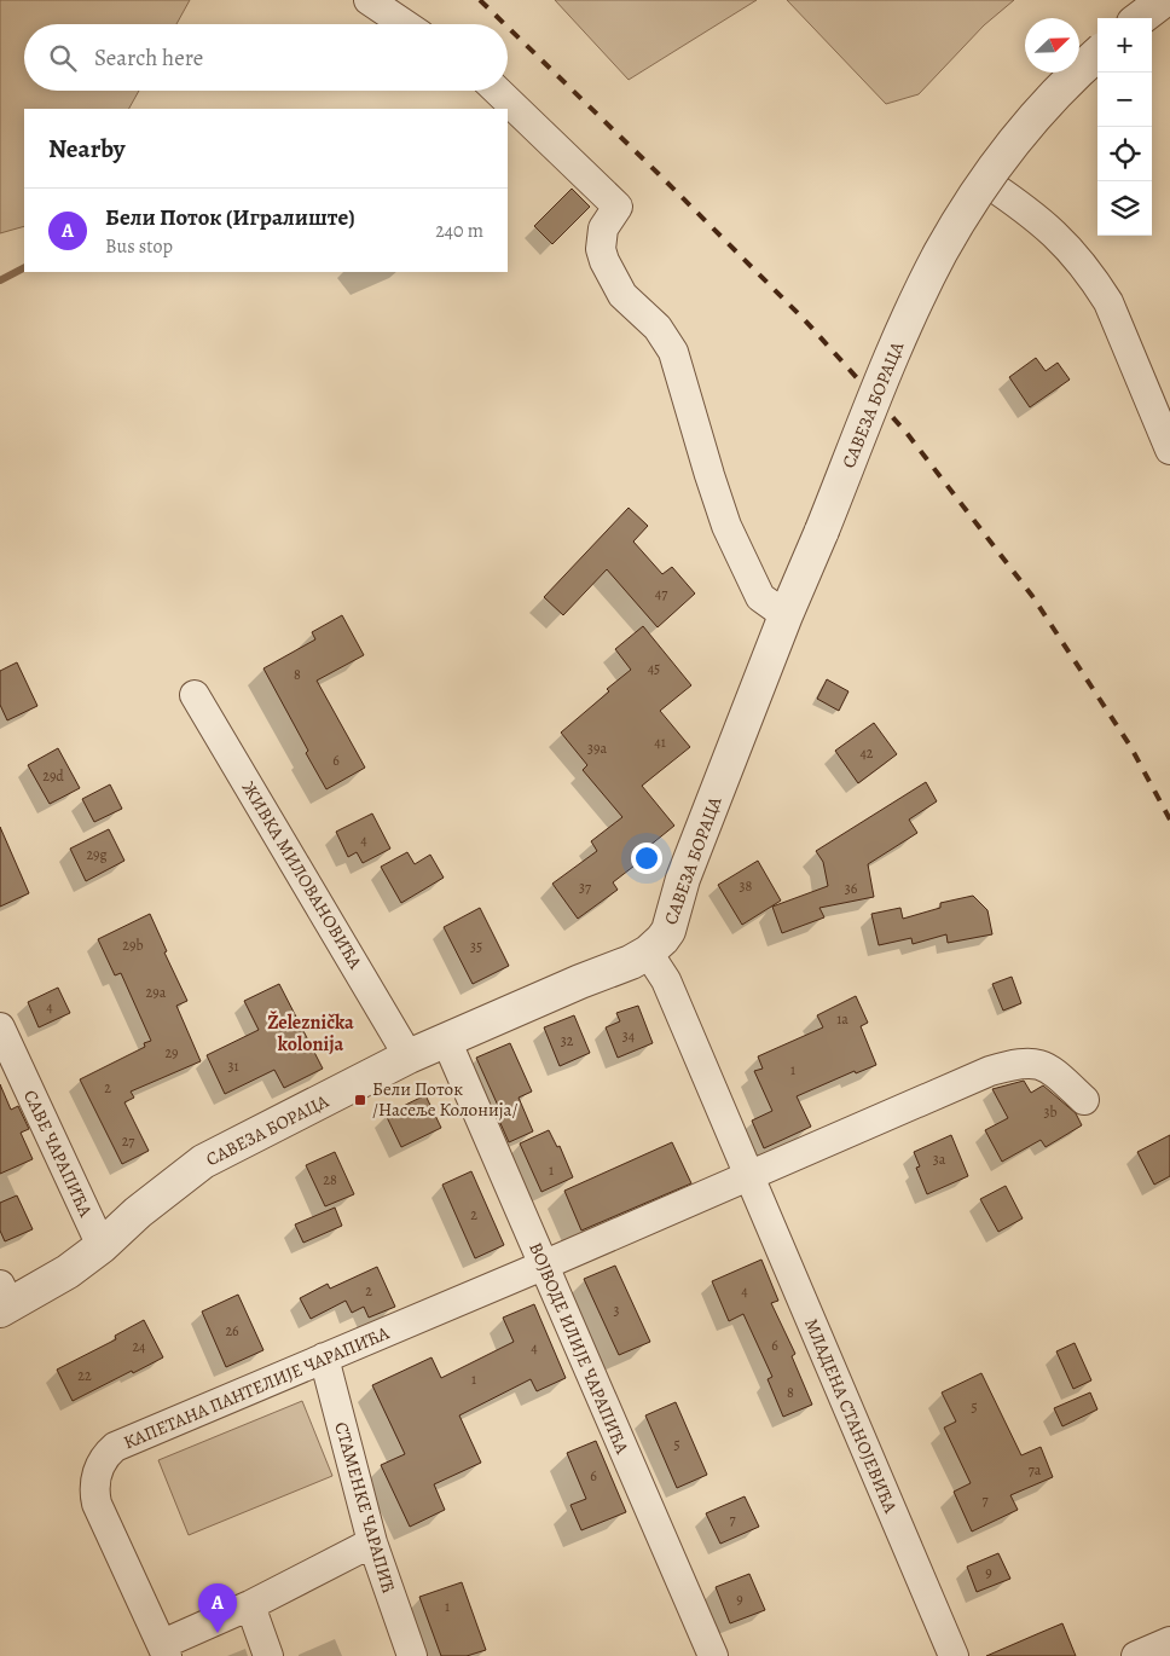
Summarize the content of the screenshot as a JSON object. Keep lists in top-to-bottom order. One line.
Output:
{"streets":{"street":["САВЕЗА БОРАЦА","ЖИВКА МИЛОВАНОВИЋА","САВЕ ЧАРАПИЋА","ВОЈВОДЕ ИЛИЈЕ ЧАРАПИЋА","КАПЕТАНА ПАНТЕЛИЈЕ ЧАРАПИЋА","МЛАДЕНА СТАНОЈЕВИЋА","СТАМЕНКЕ ЧАРАПИЋ"]},"crossings":[["САВЕЗА БОРАЦА","ЖИВКА МИЛОВАНОВИЋА"],["САВЕЗА БОРАЦА","САВЕ ЧАРАПИЋА"],["САВЕЗА БОРАЦА","ВОЈВОДЕ ИЛИЈЕ ЧАРАПИЋА"],["САВЕЗА БОРАЦА","МЛАДЕНА СТАНОЈЕВИЋА"],["ВОЈВОДЕ ИЛИЈЕ ЧАРАПИЋА","КАПЕТАНА ПАНТЕЛИЈЕ ЧАРАПИЋА"],["КАПЕТАНА ПАНТЕЛИЈЕ ЧАРАПИЋА","МЛАДЕНА СТАНОЈЕВИЋА"],["КАПЕТАНА ПАНТЕЛИЈЕ ЧАРАПИЋА","СТАМЕНКЕ ЧАРАПИЋ"]],"districts":["Železnička kolonija"],"places":{"transit":["Бели Поток /Насеље Колонија/"]},"house_numbers":["47","45","8","41","39a","42","6","29d","4","29g","38","37","36","29b","35","29a","4","1a","34","32","29","31","1","2","3b","27","3a","1","28","2","2","4","3","26","6","24","4","22","1","8","5","5","7a","6","7","7","9","9","1"],"north":"top right","page":{"map_buttons":["+","−"],"search":"Search here","heading":"Nearby","list":[{"mark":"A","name":"Бели Поток (Игралиште)","note":"Bus stop","value":"240 m"}],"pins":"A"}}
